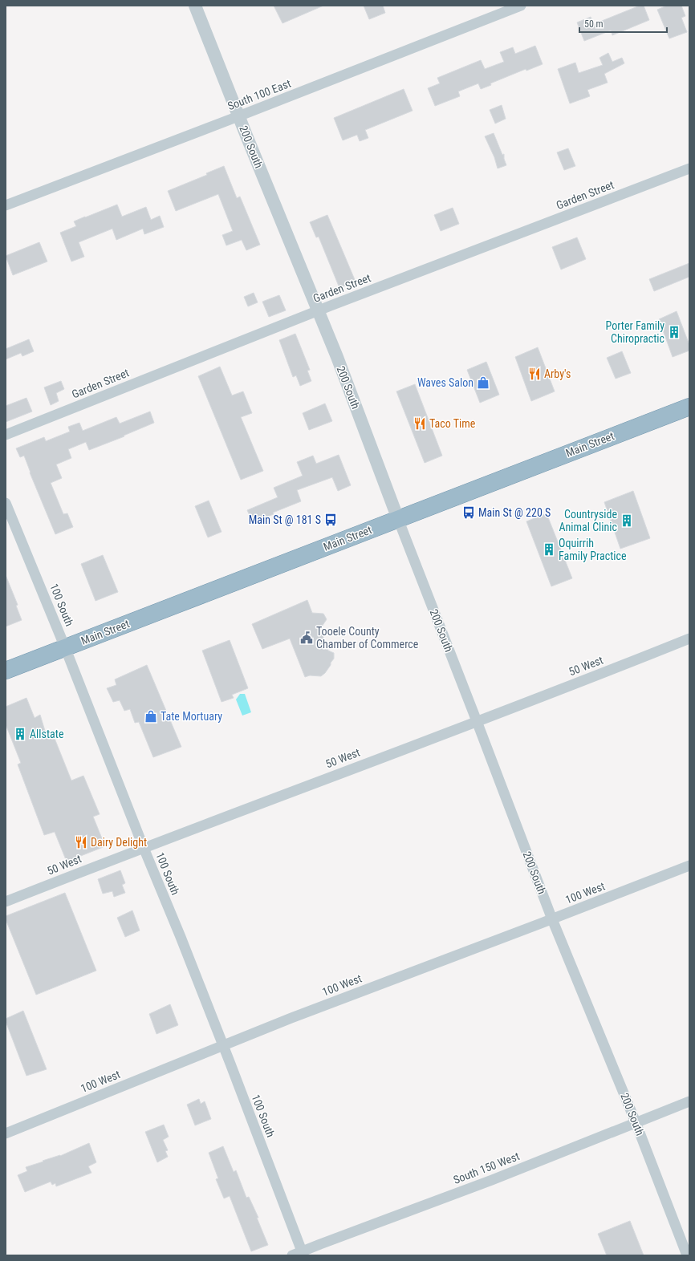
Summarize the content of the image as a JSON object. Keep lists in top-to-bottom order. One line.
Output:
{"streets":{"highway":["Main Street"],"street":["South 100 East","200 South","Garden Street","100 South","50 West","100 West","South 150 West"]},"crossings":[["South 100 East","200 South"],["200 South","Garden Street"],["200 South","Main Street"],["200 South","50 West"],["200 South","100 West"],["200 South","South 150 West"],["Main Street","100 South"],["100 South","50 West"],["100 South","100 West"],["100 South","South 150 West"]],"places":{"building":["Porter Family Chiropractic","Countryside Animal Clinic","Oquirrih Family Practice","Allstate"],"restaurant":["Arby's","Taco Time","Dairy Delight"],"shop":["Waves Salon","Tate Mortuary"],"bus stop":["Main St @ 220 S","Main St @ 181 S"],"public building":["Tooele County Chamber of Commerce"]},"scale_bar":"50 m"}
